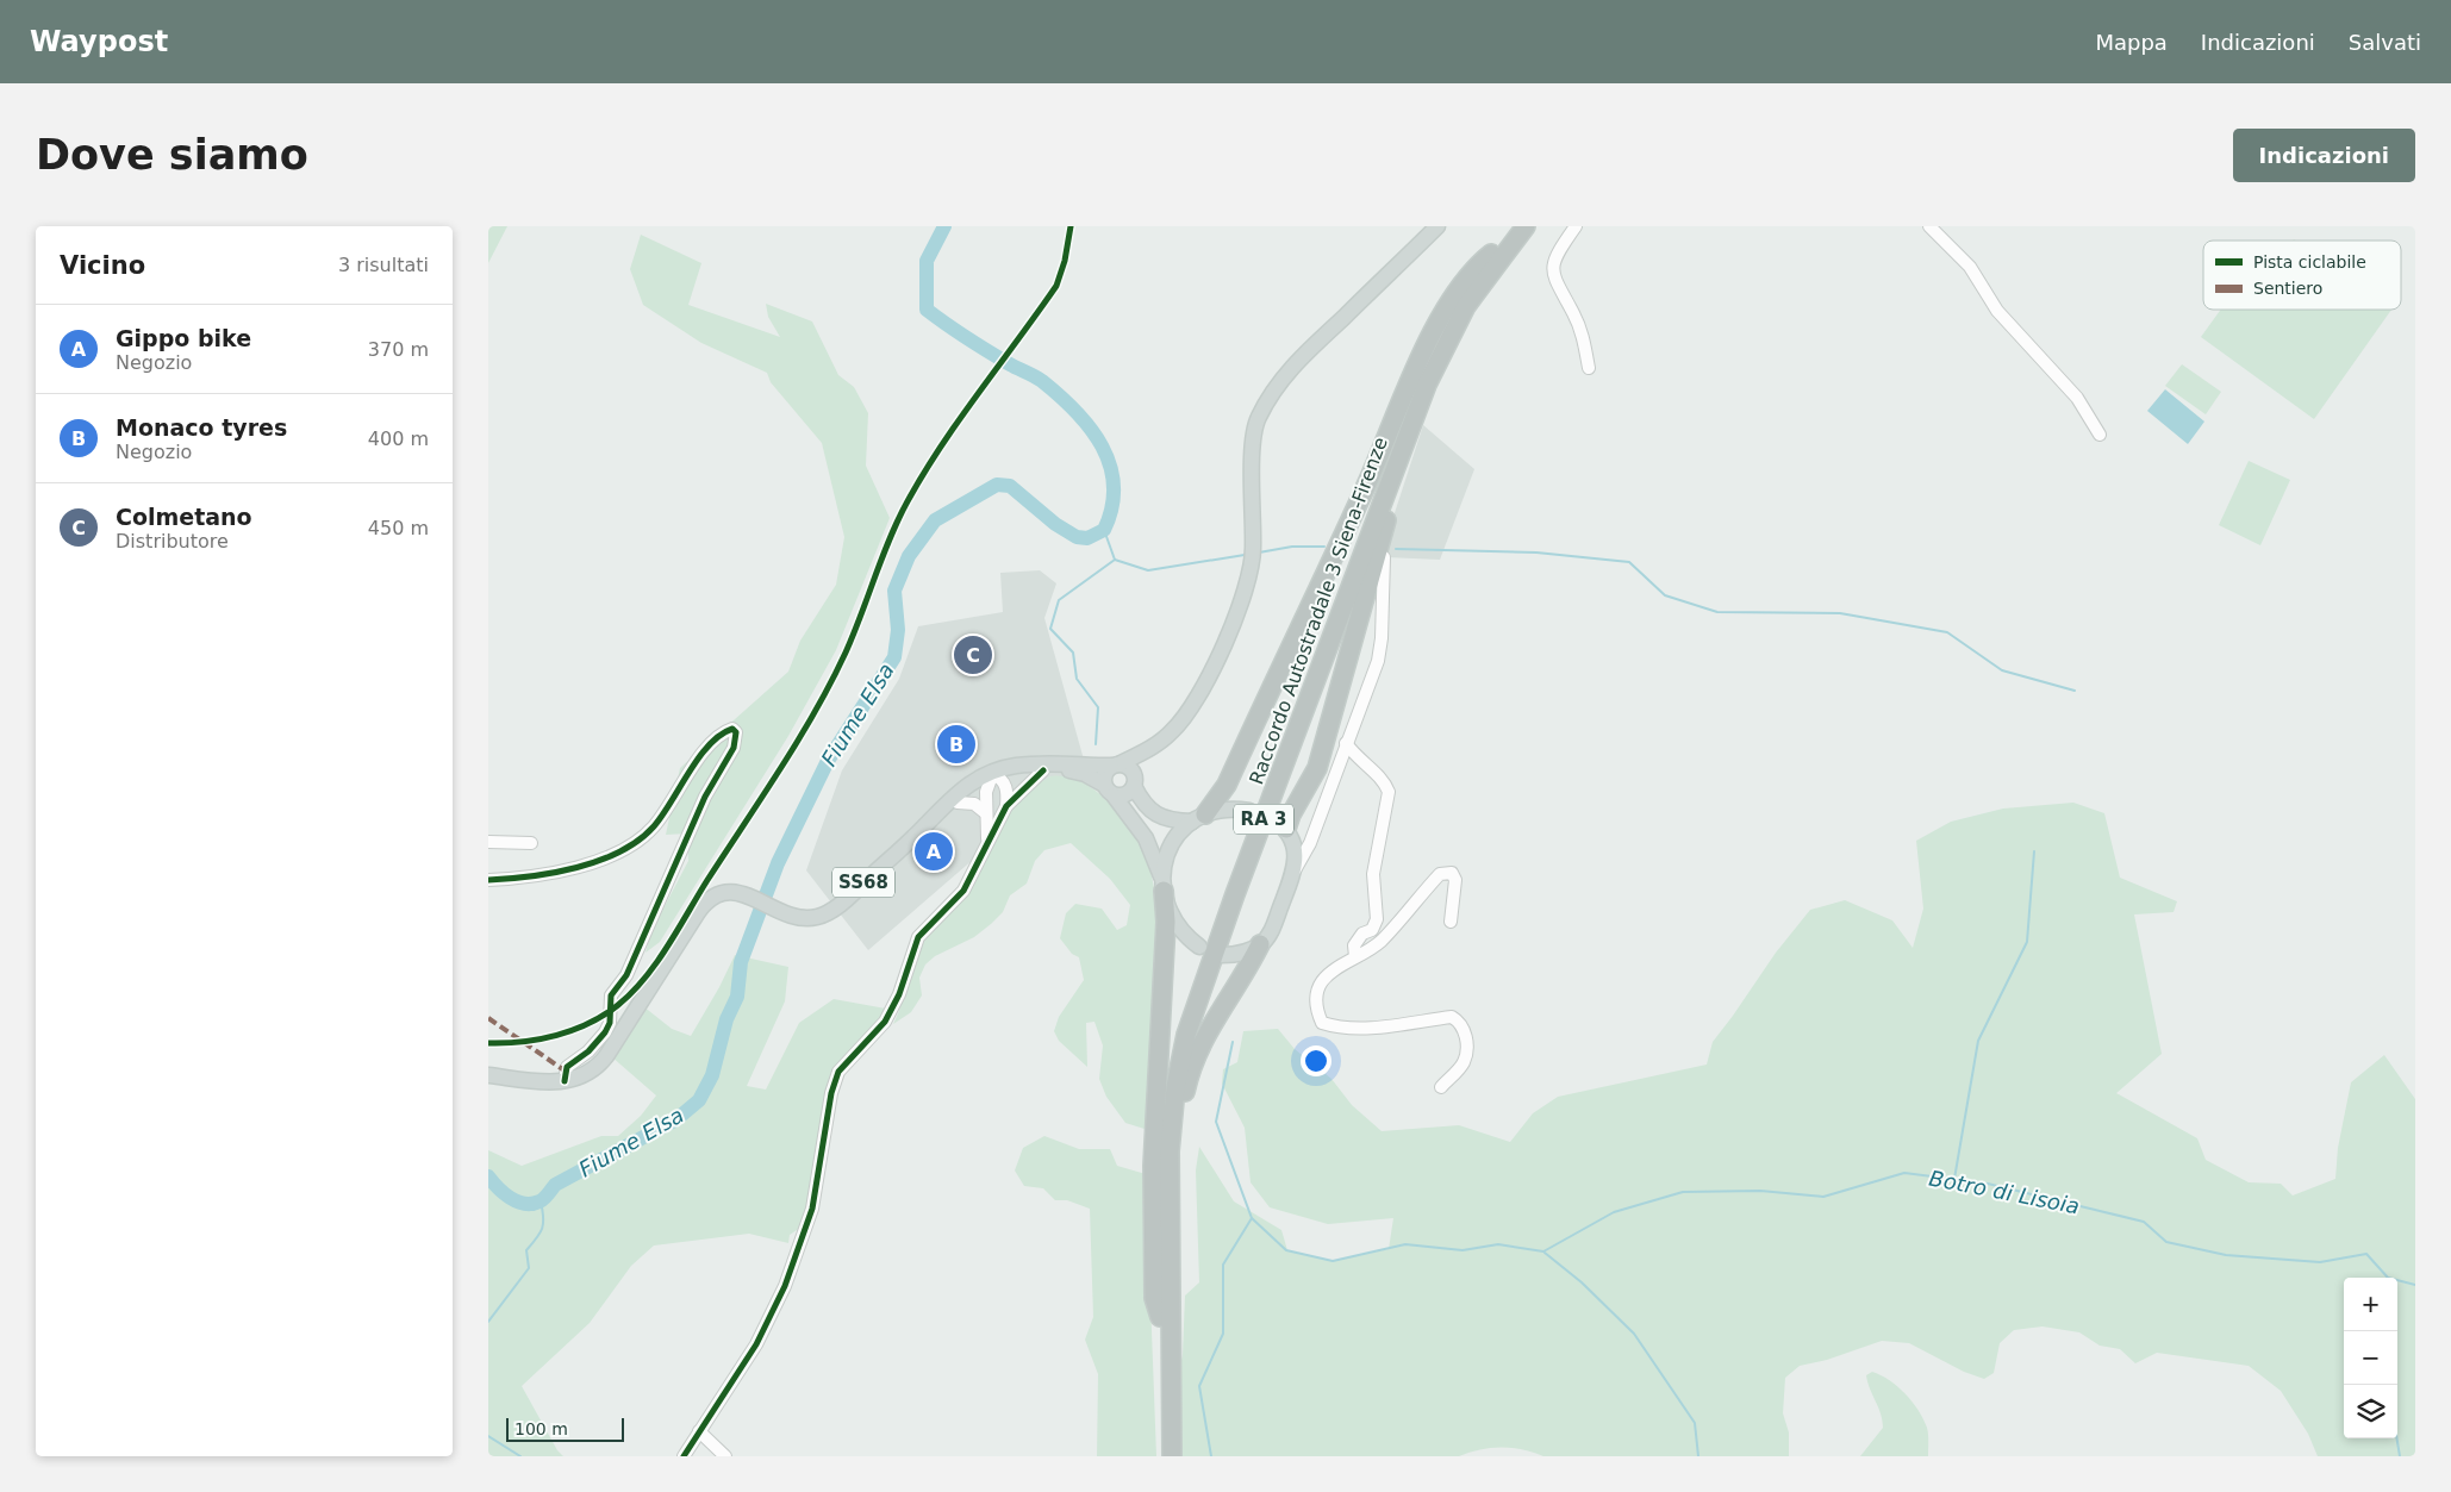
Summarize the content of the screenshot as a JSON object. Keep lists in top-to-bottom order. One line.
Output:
{"streets":{"highway":["Raccordo Autostradale 3 Siena-Firenze","RA 3"],"main road":["SS68"]},"water":["Fiume Elsa","Botro di Lisoia"],"legend":["Pista ciclabile","Sentiero"],"scale_bar":"100 m","page":{"header":"Waypost","nav":["Mappa","Indicazioni","Salvati"],"buttons":"Indicazioni","title":"Dove siamo","heading":["Vicino","3 risultati"],"list":[{"mark":"A","name":"Gippo bike","note":"Negozio","value":"370 m"},{"mark":"B","name":"Monaco tyres","note":"Negozio","value":"400 m"},{"mark":"C","name":"Colmetano","note":"Distributore","value":"450 m"}],"pins":["C","B","A"],"map_buttons":["+","−"],"scale":"100 m"}}
